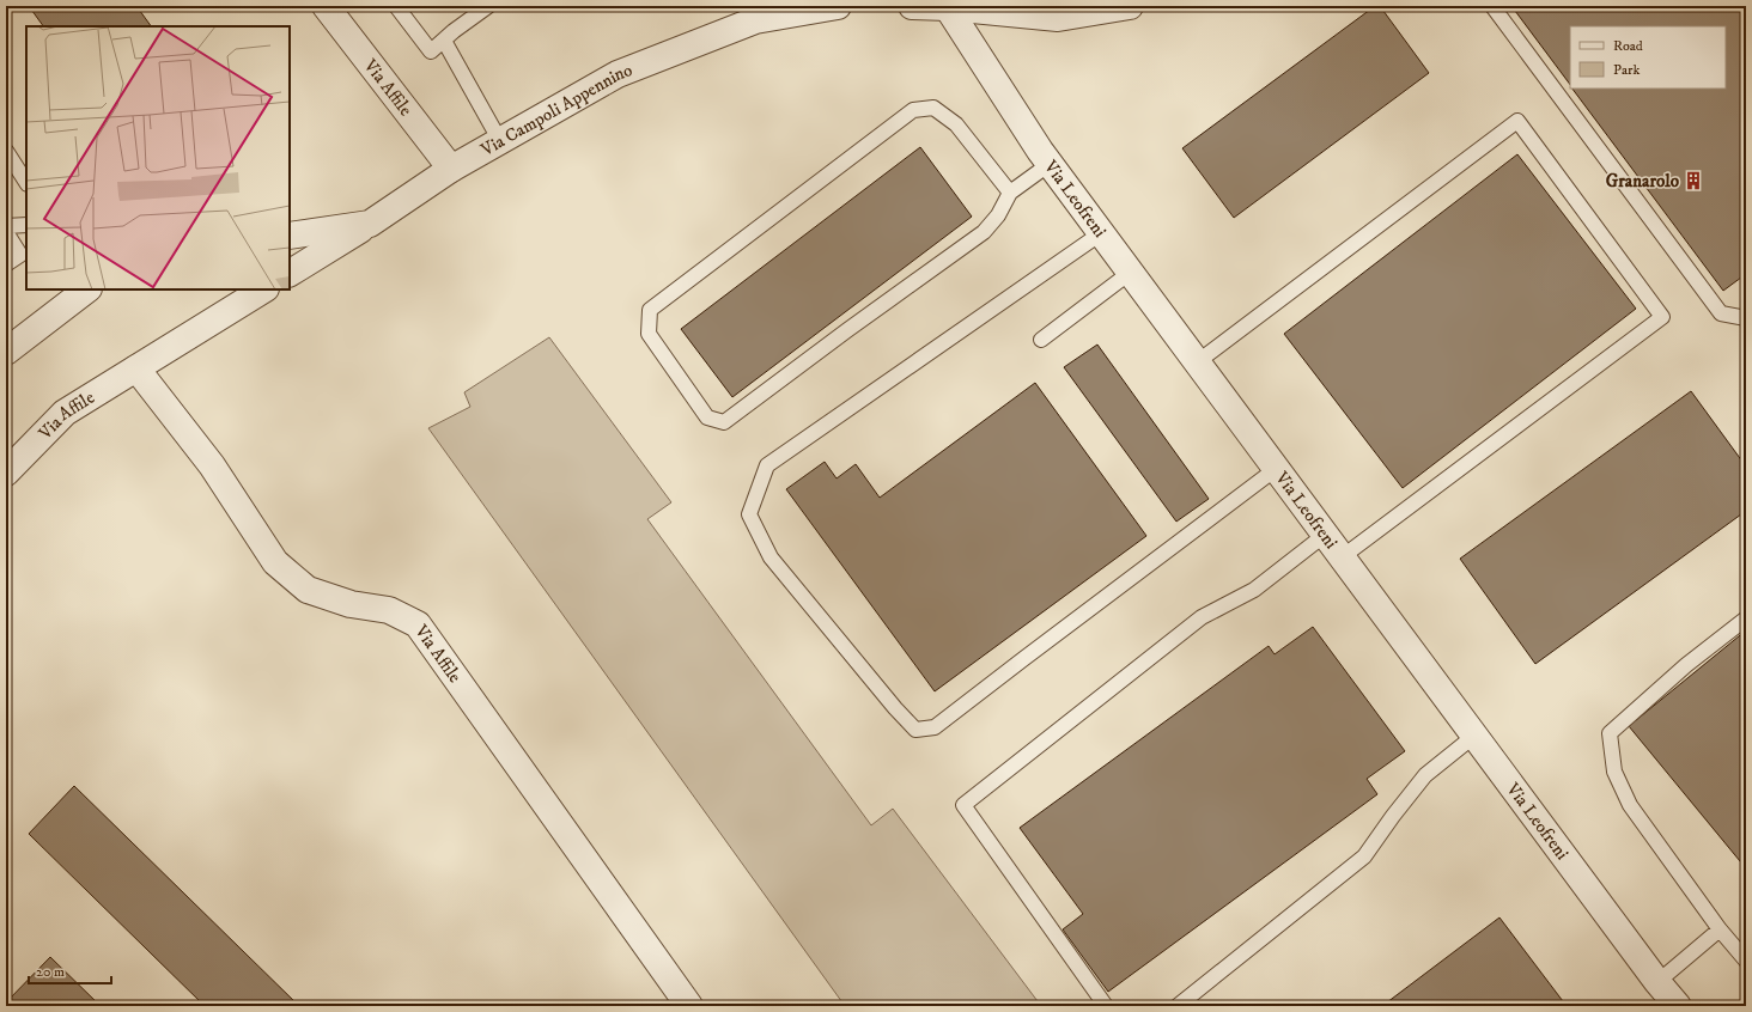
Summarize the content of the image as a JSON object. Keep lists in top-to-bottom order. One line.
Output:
{"streets":{"street":["Via Affile","Via Campoli Appennino","Via Leofreni"]},"crossings":[["Via Affile","Via Campoli Appennino"]],"places":{"building":["Granarolo"]},"legend":["Road","Park"],"scale_bar":"20 m"}
